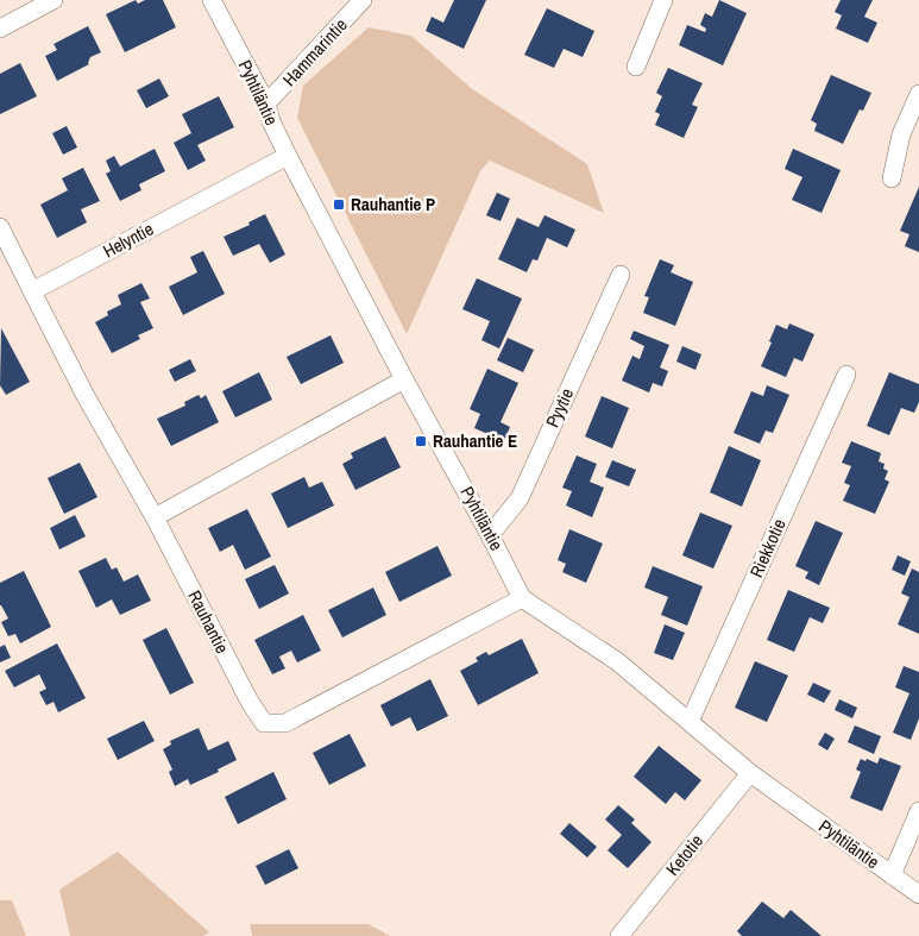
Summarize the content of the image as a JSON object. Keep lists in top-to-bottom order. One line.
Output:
{"streets":{"street":["Hammarintie","Pyhtiläntie","Helyntie","Pyytie","Riekkotie","Rauhantie","Ketotie"]},"crossings":[["Hammarintie","Pyhtiläntie"],["Pyhtiläntie","Helyntie"],["Pyhtiläntie","Pyytie"],["Pyhtiläntie","Riekkotie"],["Pyhtiläntie","Rauhantie"],["Pyhtiläntie","Ketotie"]],"places":{"transit":["Rauhantie P","Rauhantie E"]}}
